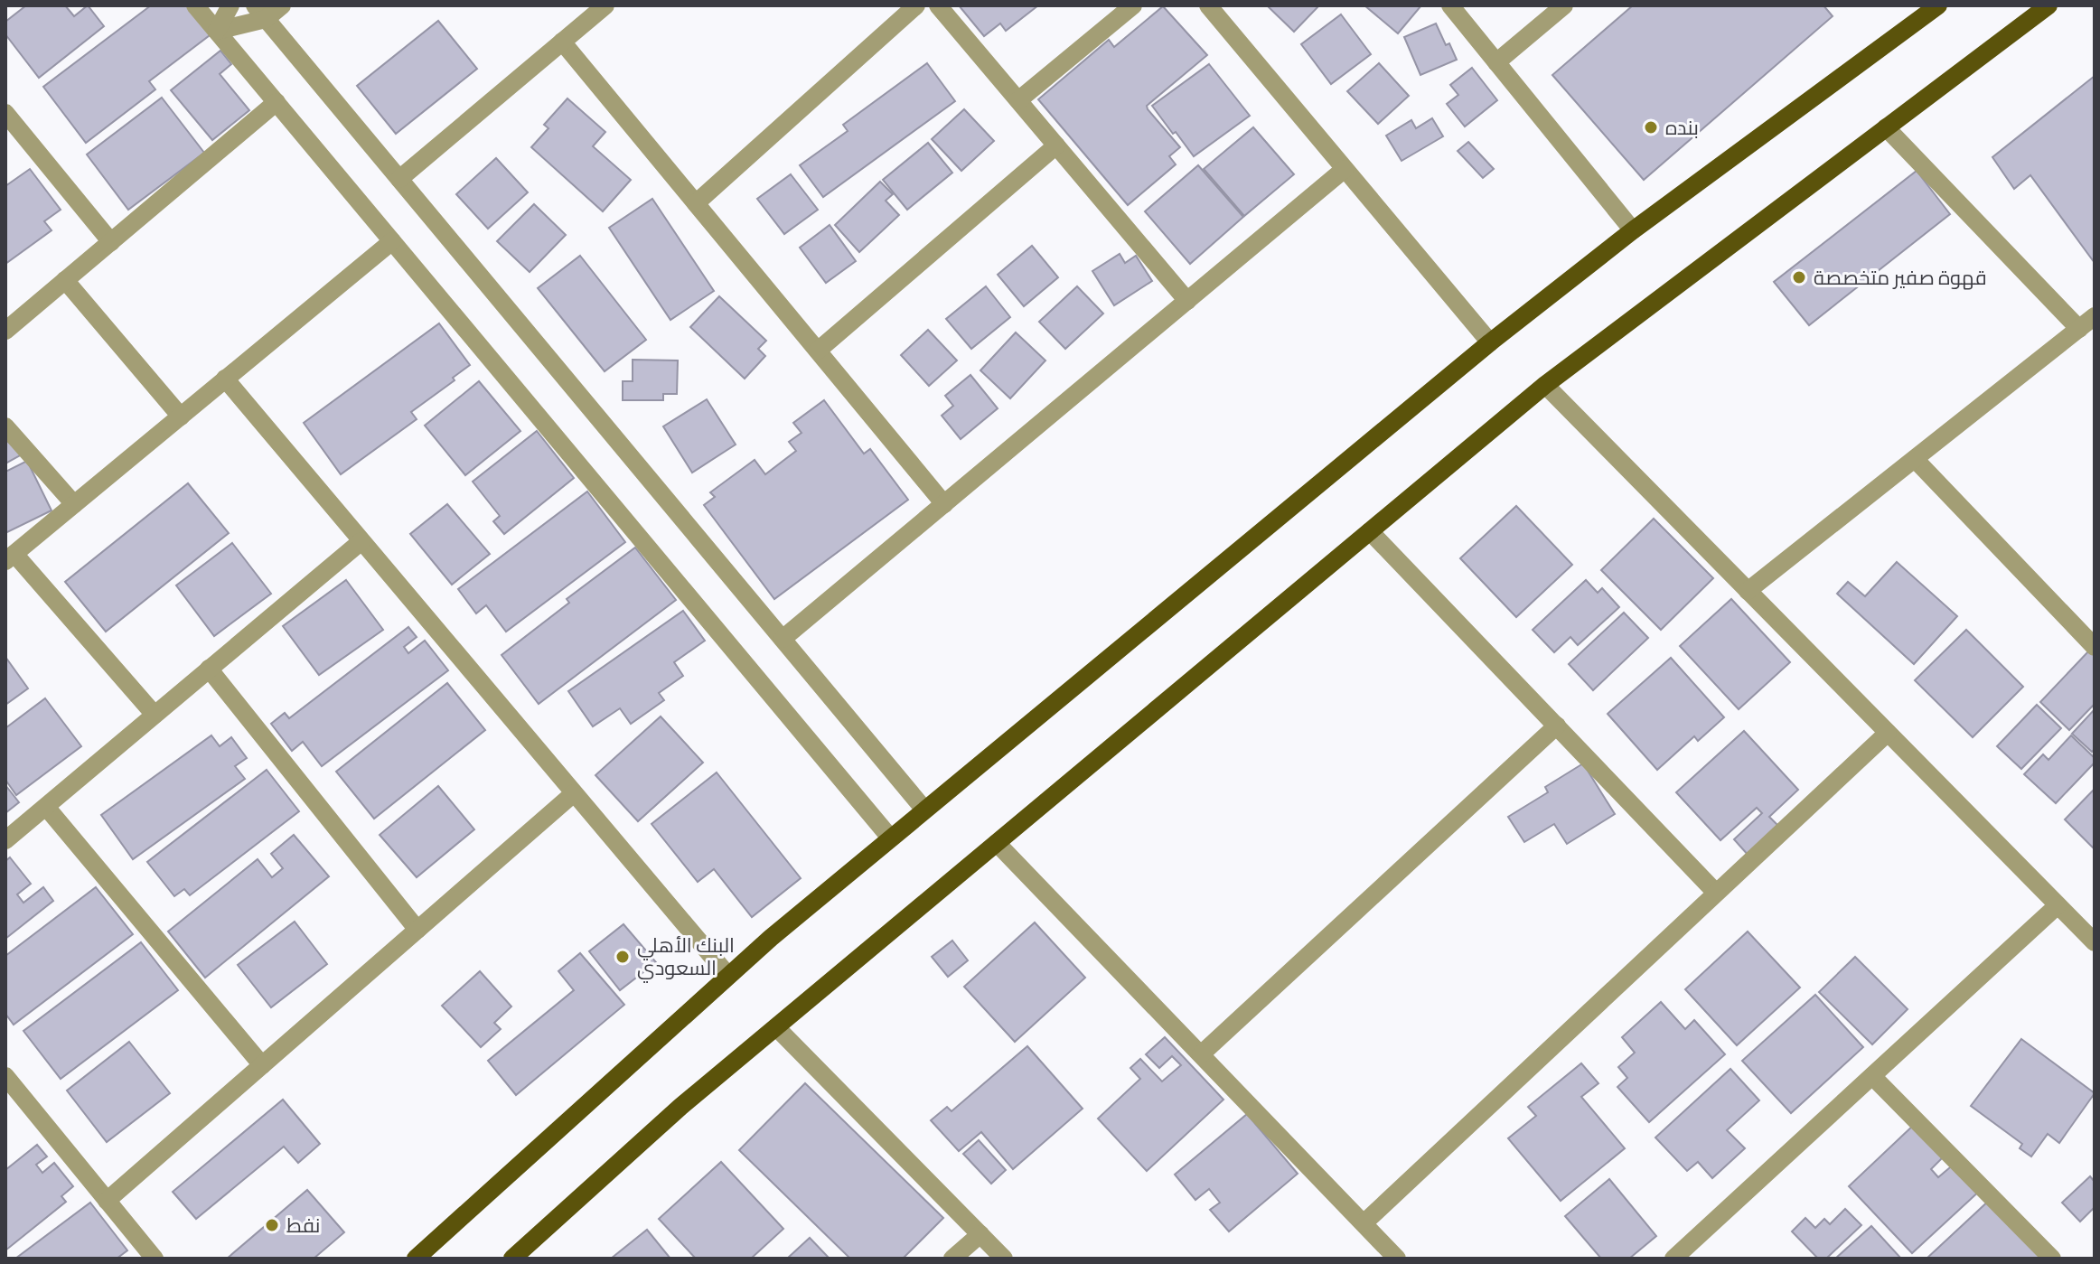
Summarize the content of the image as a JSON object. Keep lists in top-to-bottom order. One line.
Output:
{"places":["بنده","قهوة صفير متخصصة","البنك الأهلي السعودي","نفط"]}
